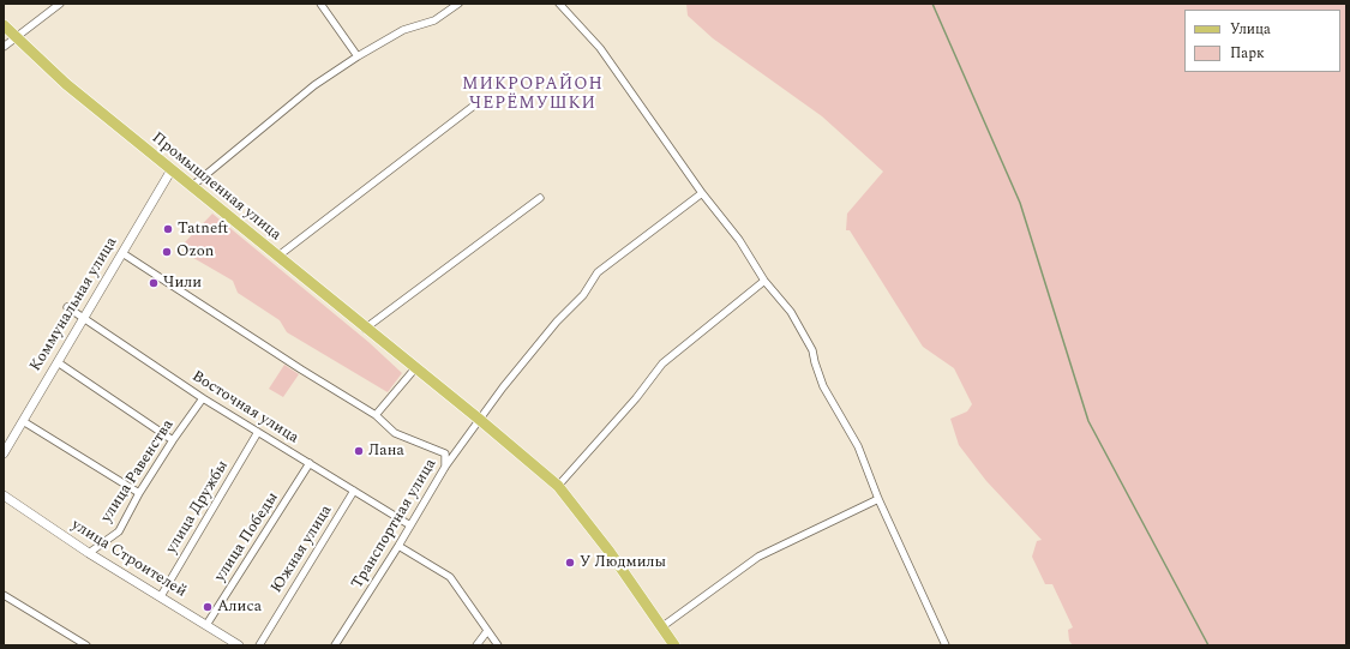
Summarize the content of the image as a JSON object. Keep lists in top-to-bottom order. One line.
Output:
{"streets":{"main road":["Промышленная улица"],"street":["Коммунальная улица","Восточная улица","улица Равенства","улица Дружбы","Транспортная улица","улица Победы","Южная улица","улица Строителей"]},"crossings":[["Промышленная улица","Коммунальная улица"],["Промышленная улица","Транспортная улица"],["Коммунальная улица","Восточная улица"],["Восточная улица","улица Равенства"],["Восточная улица","улица Дружбы"],["Восточная улица","Транспортная улица"],["Восточная улица","улица Победы"],["Восточная улица","Южная улица"],["улица Равенства","улица Строителей"],["улица Дружбы","улица Строителей"],["улица Победы","улица Строителей"]],"districts":["МИКРОРАЙОН ЧЕРЁМУШКИ"],"places":["Tatneft","Ozon","Чили","Лана","У Людмилы","Алиса"],"legend":["Улица","Парк"]}
